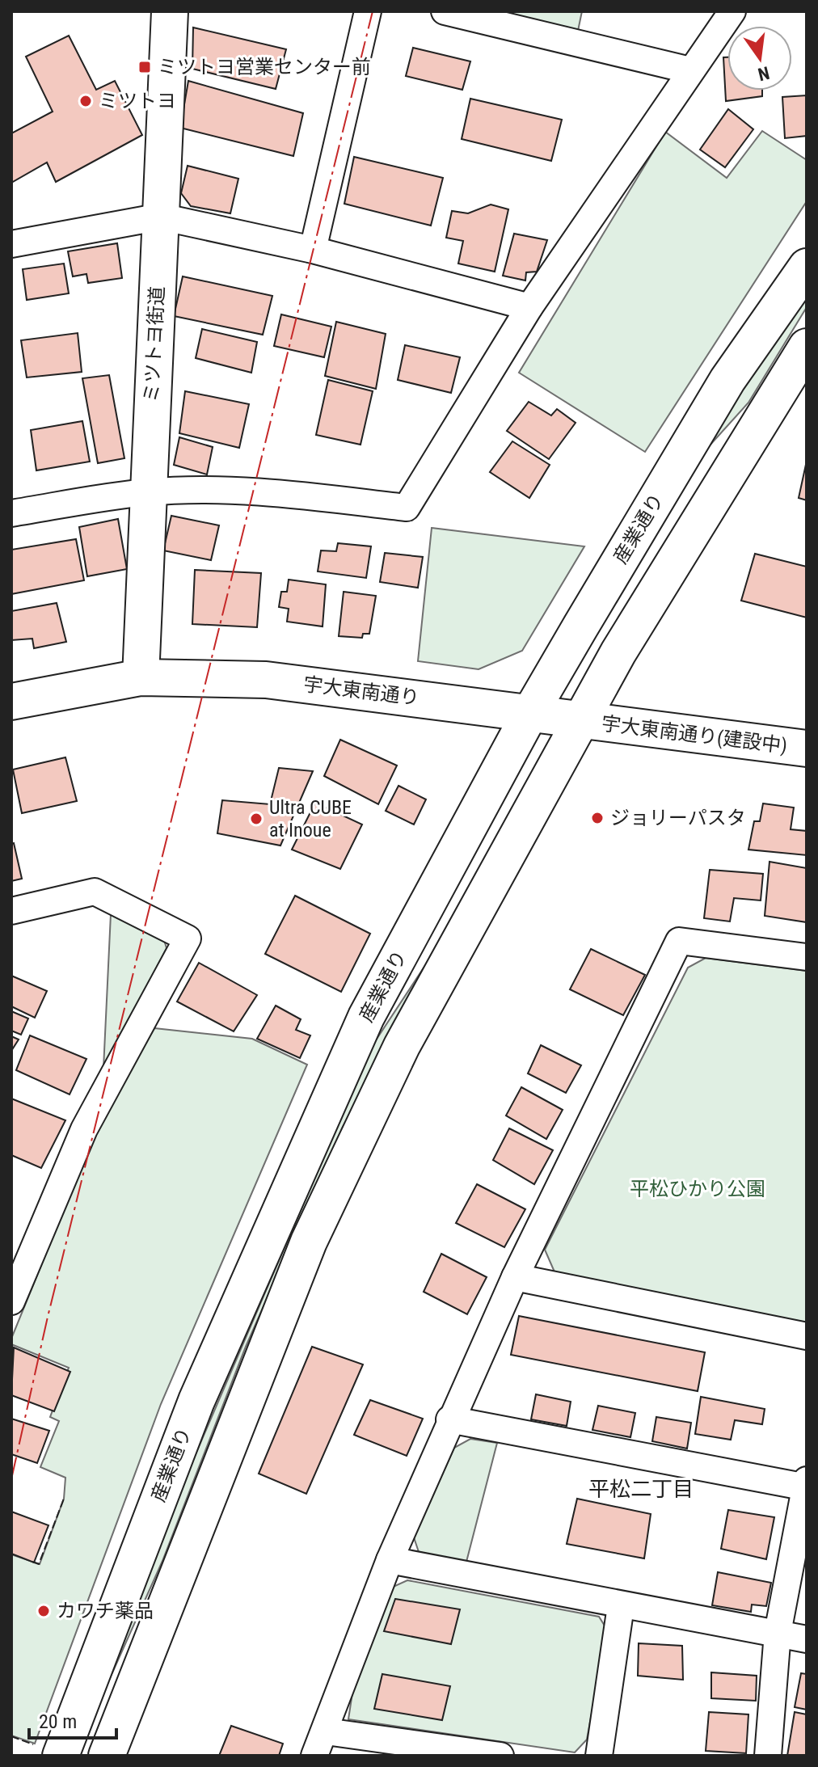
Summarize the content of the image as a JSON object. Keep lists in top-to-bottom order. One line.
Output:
{"streets":{"street":["ミツトヨ街道","産業通り","宇大東南通り","宇大東南通り(建設中)"]},"crossings":[["ミツトヨ街道","宇大東南通り"],["産業通り","宇大東南通り"],["宇大東南通り","宇大東南通り(建設中)"]],"districts":["平松二丁目"],"parks":["平松ひかり公園"],"places":{"transit":["ミツトヨ営業センター前"],"other":["ミツトヨ","ジョリーパスタ","Ultra CUBE at Inoue","カワチ薬品"]},"scale_bar":"20 m","north":"bottom"}
